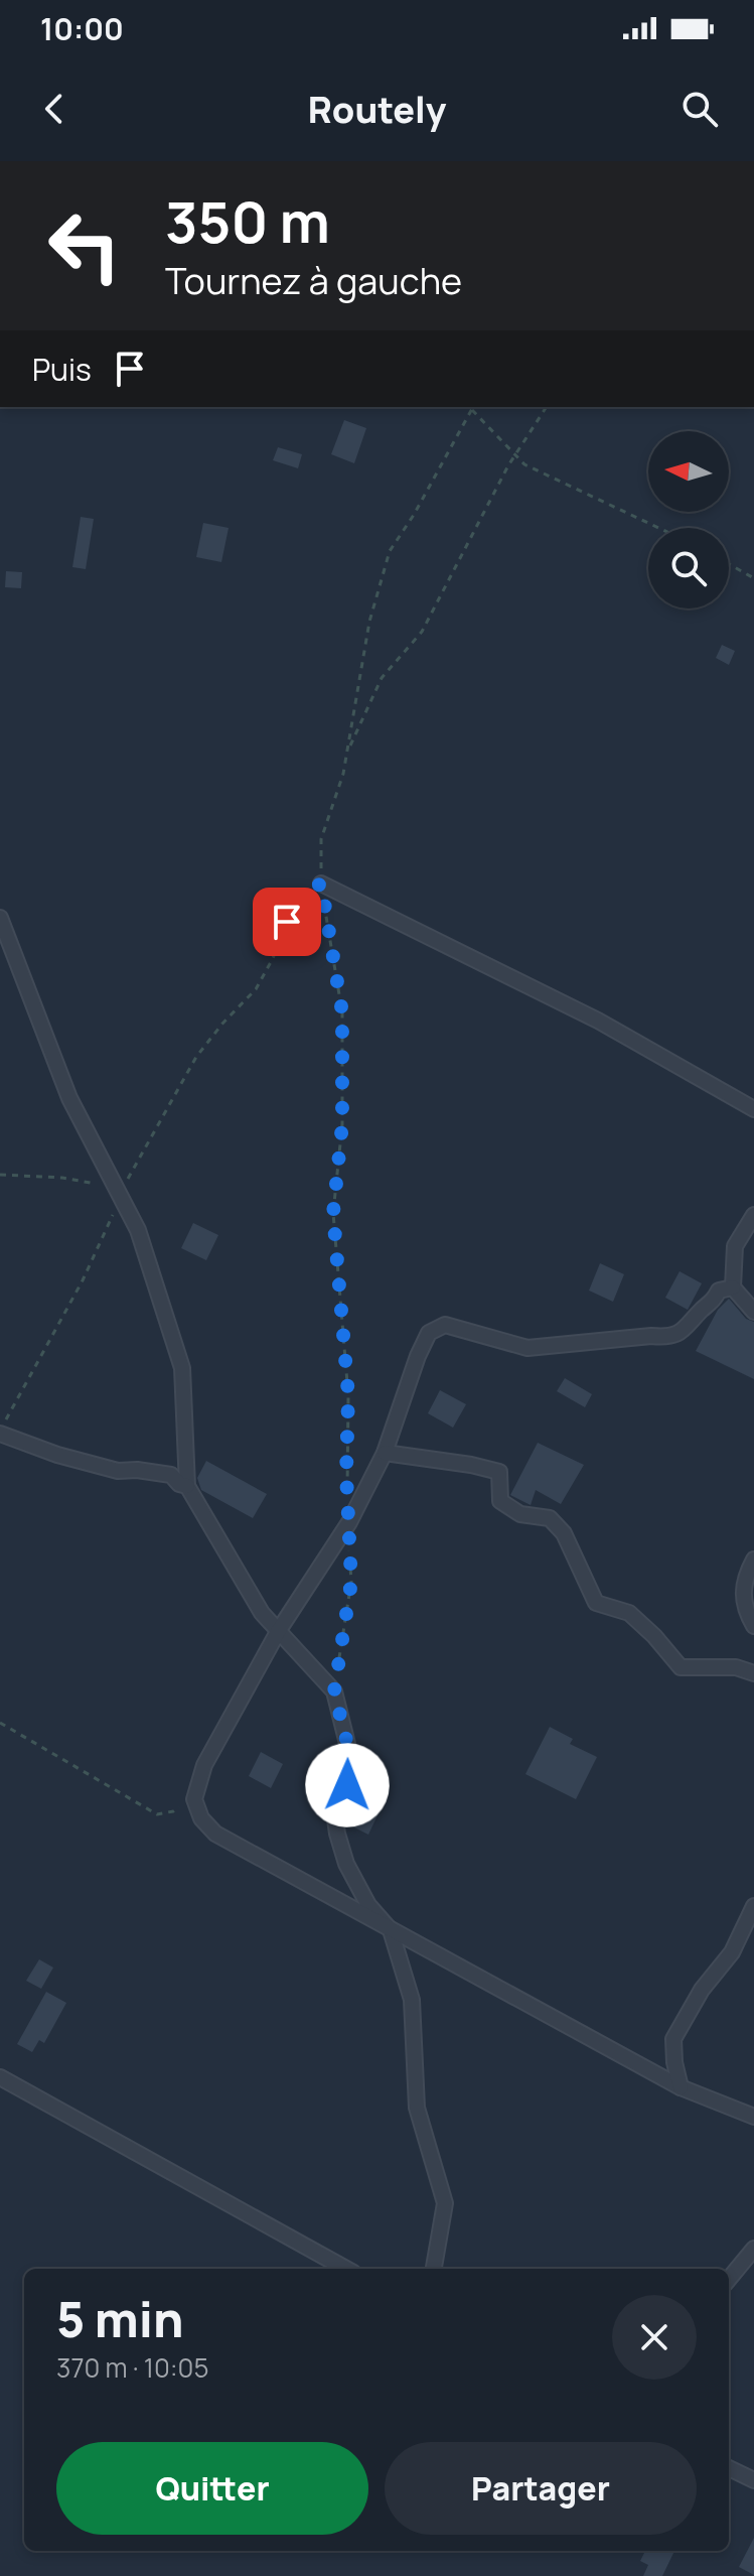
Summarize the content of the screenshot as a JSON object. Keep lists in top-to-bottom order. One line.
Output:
{"north":"left","page":{"status":"10:00","header":"Routely","turn":["350 m","Tournez à gauche"],"then":"Puis","heading":["5 min","370 m · 10:05"],"buttons":["Quitter","Partager"]}}
